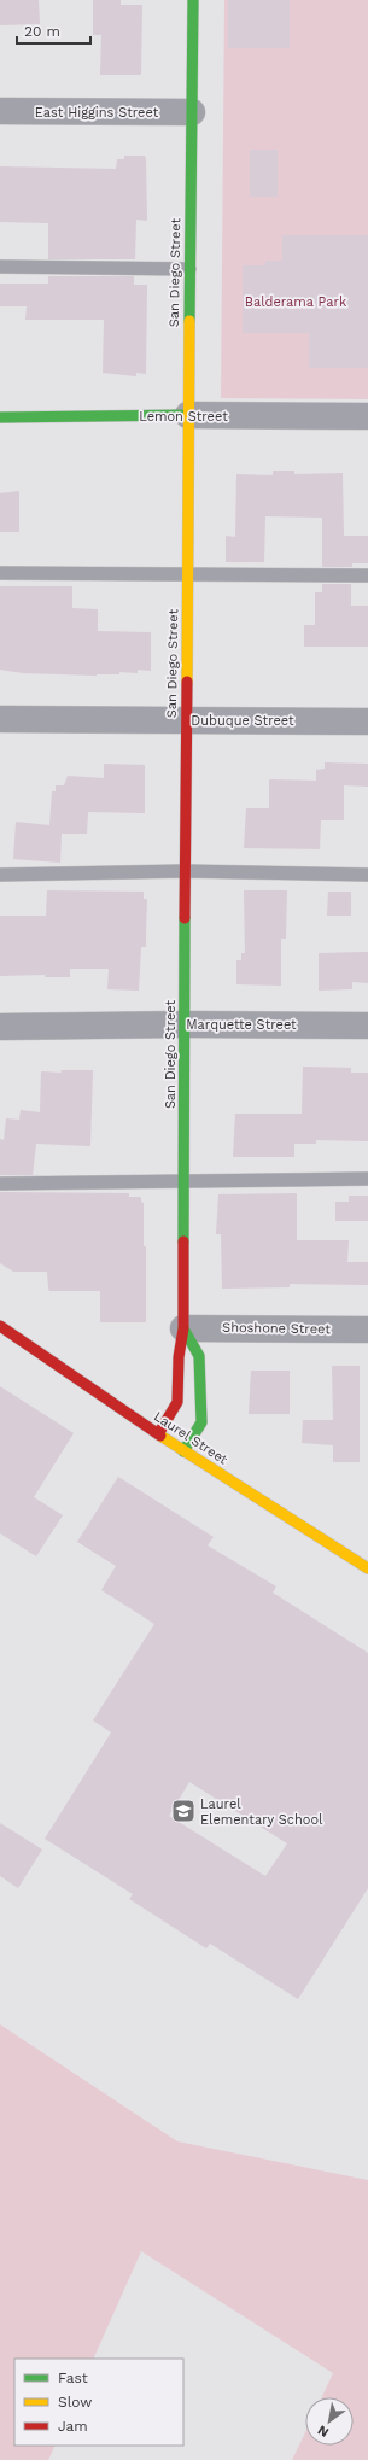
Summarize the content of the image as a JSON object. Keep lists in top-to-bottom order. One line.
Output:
{"streets":{"street":["East Higgins Street","San Diego Street","Lemon Street","Dubuque Street","Marquette Street","Shoshone Street","Laurel Street"]},"crossings":[["East Higgins Street","San Diego Street"],["San Diego Street","Lemon Street"],["San Diego Street","Dubuque Street"],["San Diego Street","Marquette Street"],["San Diego Street","Shoshone Street"],["San Diego Street","Laurel Street"]],"parks":["Balderama Park"],"places":{"school or university":["Laurel Elementary School"]},"legend":["Fast","Slow","Jam"],"scale_bar":"20 m","north":"bottom left"}
